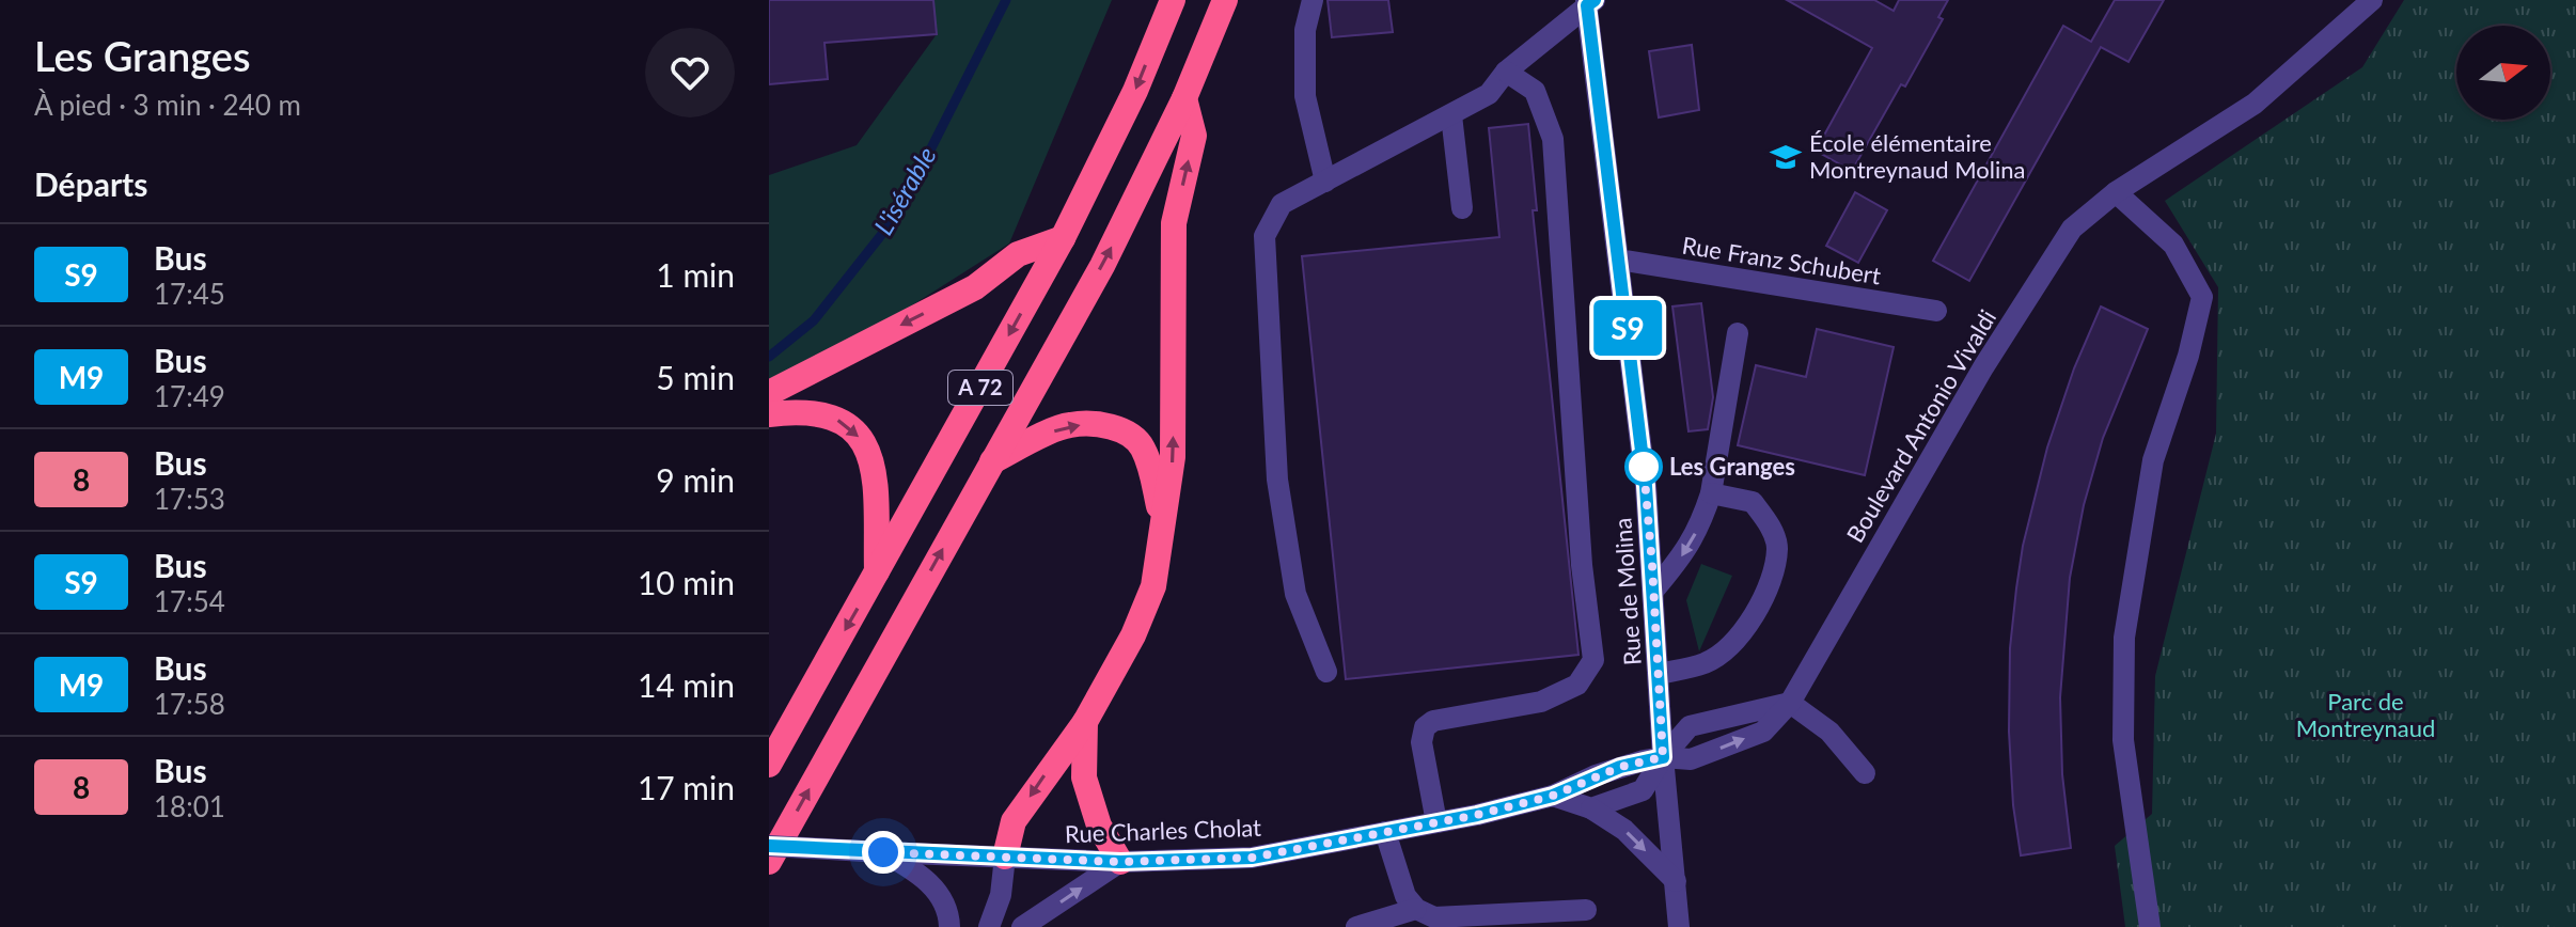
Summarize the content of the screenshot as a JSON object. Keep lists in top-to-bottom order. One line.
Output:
{"streets":{"highway":["A 72"],"street":["Rue Franz Schubert","Boulevard Antonio Vivaldi","Rue de Molina","Rue Charles Cholat"]},"crossings":[["Rue Franz Schubert","Rue de Molina"],["Boulevard Antonio Vivaldi","Rue de Molina"],["Boulevard Antonio Vivaldi","Rue Charles Cholat"],["Rue de Molina","Rue Charles Cholat"]],"water":["L'isérable"],"parks":["Parc de Montreynaud"],"places":{"school or university":["École élémentaire Montreynaud Molina"],"other":["Les Granges"]},"lines":["bus line S9"],"north":"right","page":{"heading":[["Les Granges","À pied · 3 min · 240 m"],"Départs"],"on_map":"S9","list":[{"mark":"S9","name":"Bus","note":"17:45","value":"1 min"},{"mark":"M9","name":"Bus","note":"17:49","value":"5 min"},{"mark":"8","name":"Bus","note":"17:53","value":"9 min"},{"mark":"S9","name":"Bus","note":"17:54","value":"10 min"},{"mark":"M9","name":"Bus","note":"17:58","value":"14 min"},{"mark":"8","name":"Bus","note":"18:01","value":"17 min"}]}}
